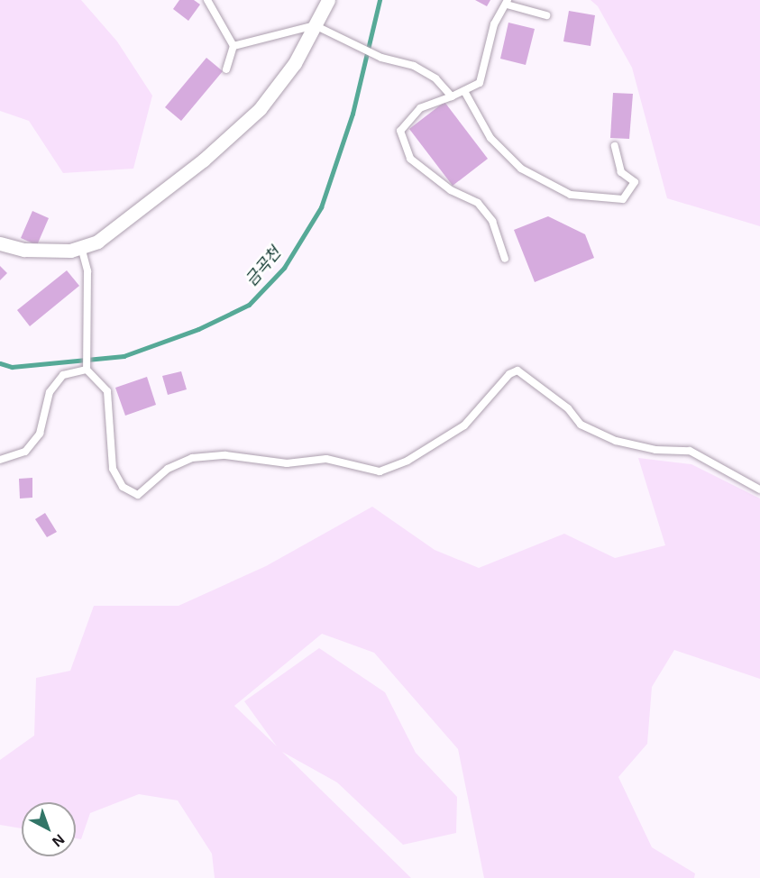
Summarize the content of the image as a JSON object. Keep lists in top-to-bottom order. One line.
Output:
{"water":["금곡천"],"north":"bottom right"}
